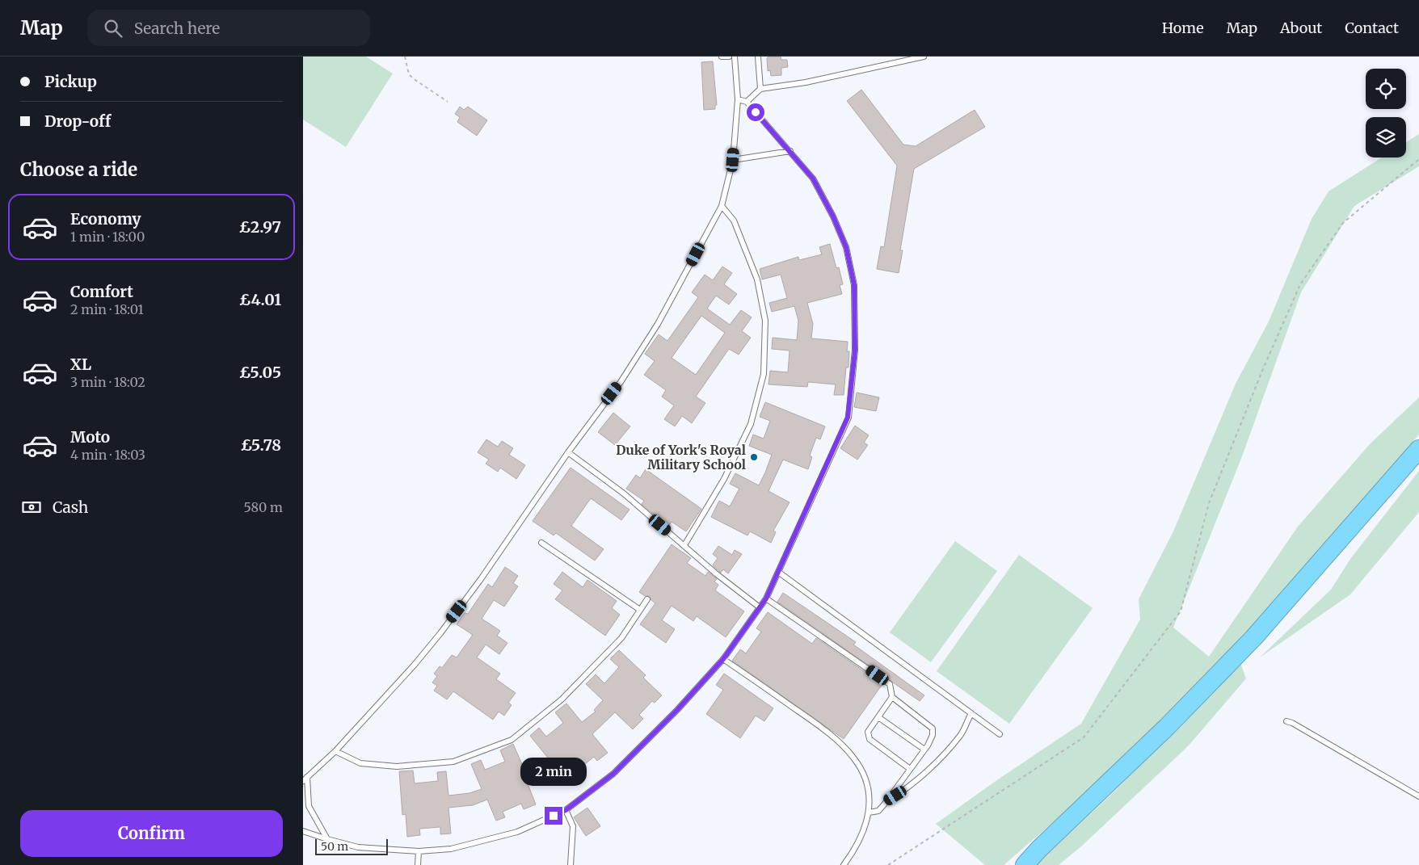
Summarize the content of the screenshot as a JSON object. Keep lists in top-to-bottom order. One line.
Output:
{"places":["Duke of York's Royal Military School"],"scale_bar":"50 m","page":{"header":"Map","search":"Search here","nav":["Home","Map","About","Contact"],"banner":["Pickup","Drop-off"],"heading":"Choose a ride","list":[{"name":"Economy","note":"1 min · 18:00","value":"£2.97"},{"name":"Comfort","note":"2 min · 18:01","value":"£4.01"},{"name":"XL","note":"3 min · 18:02","value":"£5.05"},{"name":"Moto","note":"4 min · 18:03","value":"£5.78"}],"pay":["Cash","580 m"],"bubble":"2 min","buttons":"Confirm","scale":"50 m"}}
